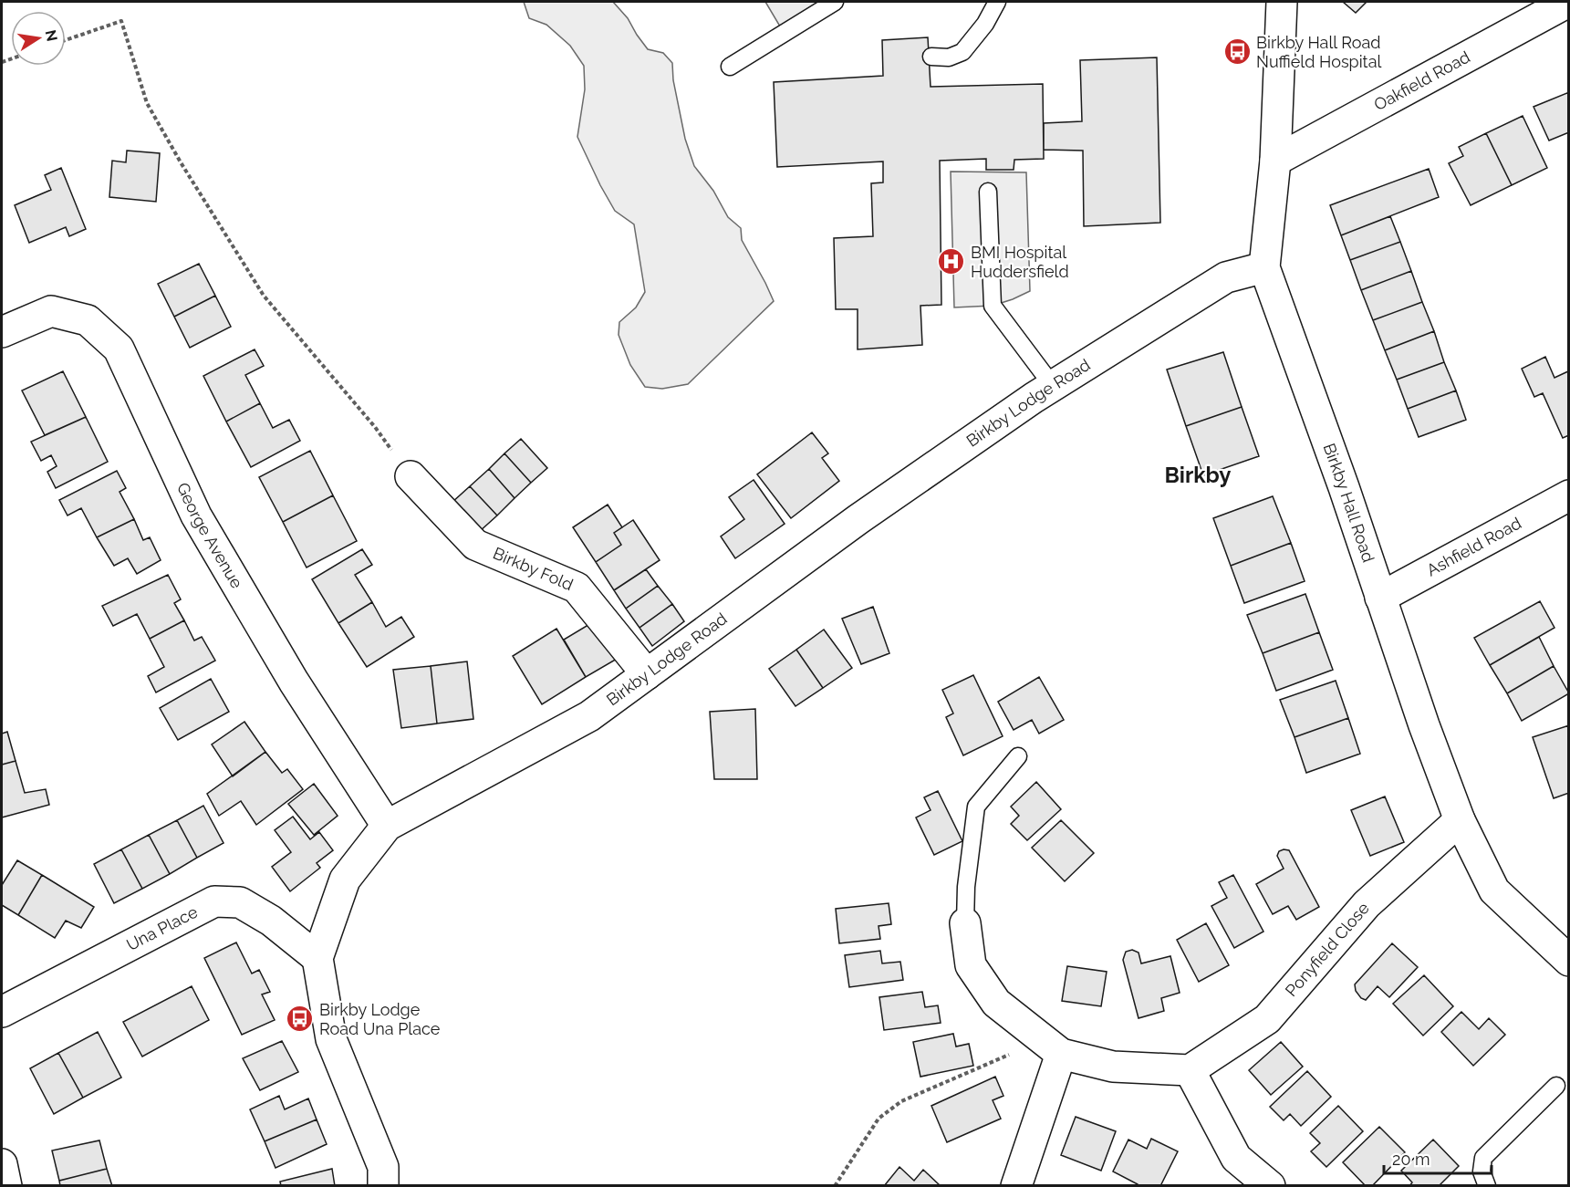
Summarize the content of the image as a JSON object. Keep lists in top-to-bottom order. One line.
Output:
{"streets":{"street":["Oakfield Road","Birkby Lodge Road","Birkby Hall Road","George Avenue","Ashfield Road","Birkby Fold","Una Place","Ponyfield Close"]},"crossings":[["Oakfield Road","Birkby Hall Road"],["Birkby Lodge Road","Birkby Hall Road"],["Birkby Lodge Road","George Avenue"],["Birkby Lodge Road","Birkby Fold"],["Birkby Lodge Road","Una Place"],["Birkby Hall Road","Ashfield Road"],["Birkby Hall Road","Ponyfield Close"]],"districts":["Birkby"],"places":{"bus stop":["Birkby Hall Road Nuffield Hospital","Birkby Lodge Road Una Place"],"hospital":["BMI Hospital Huddersfield"]},"scale_bar":"20 m","north":"right"}
